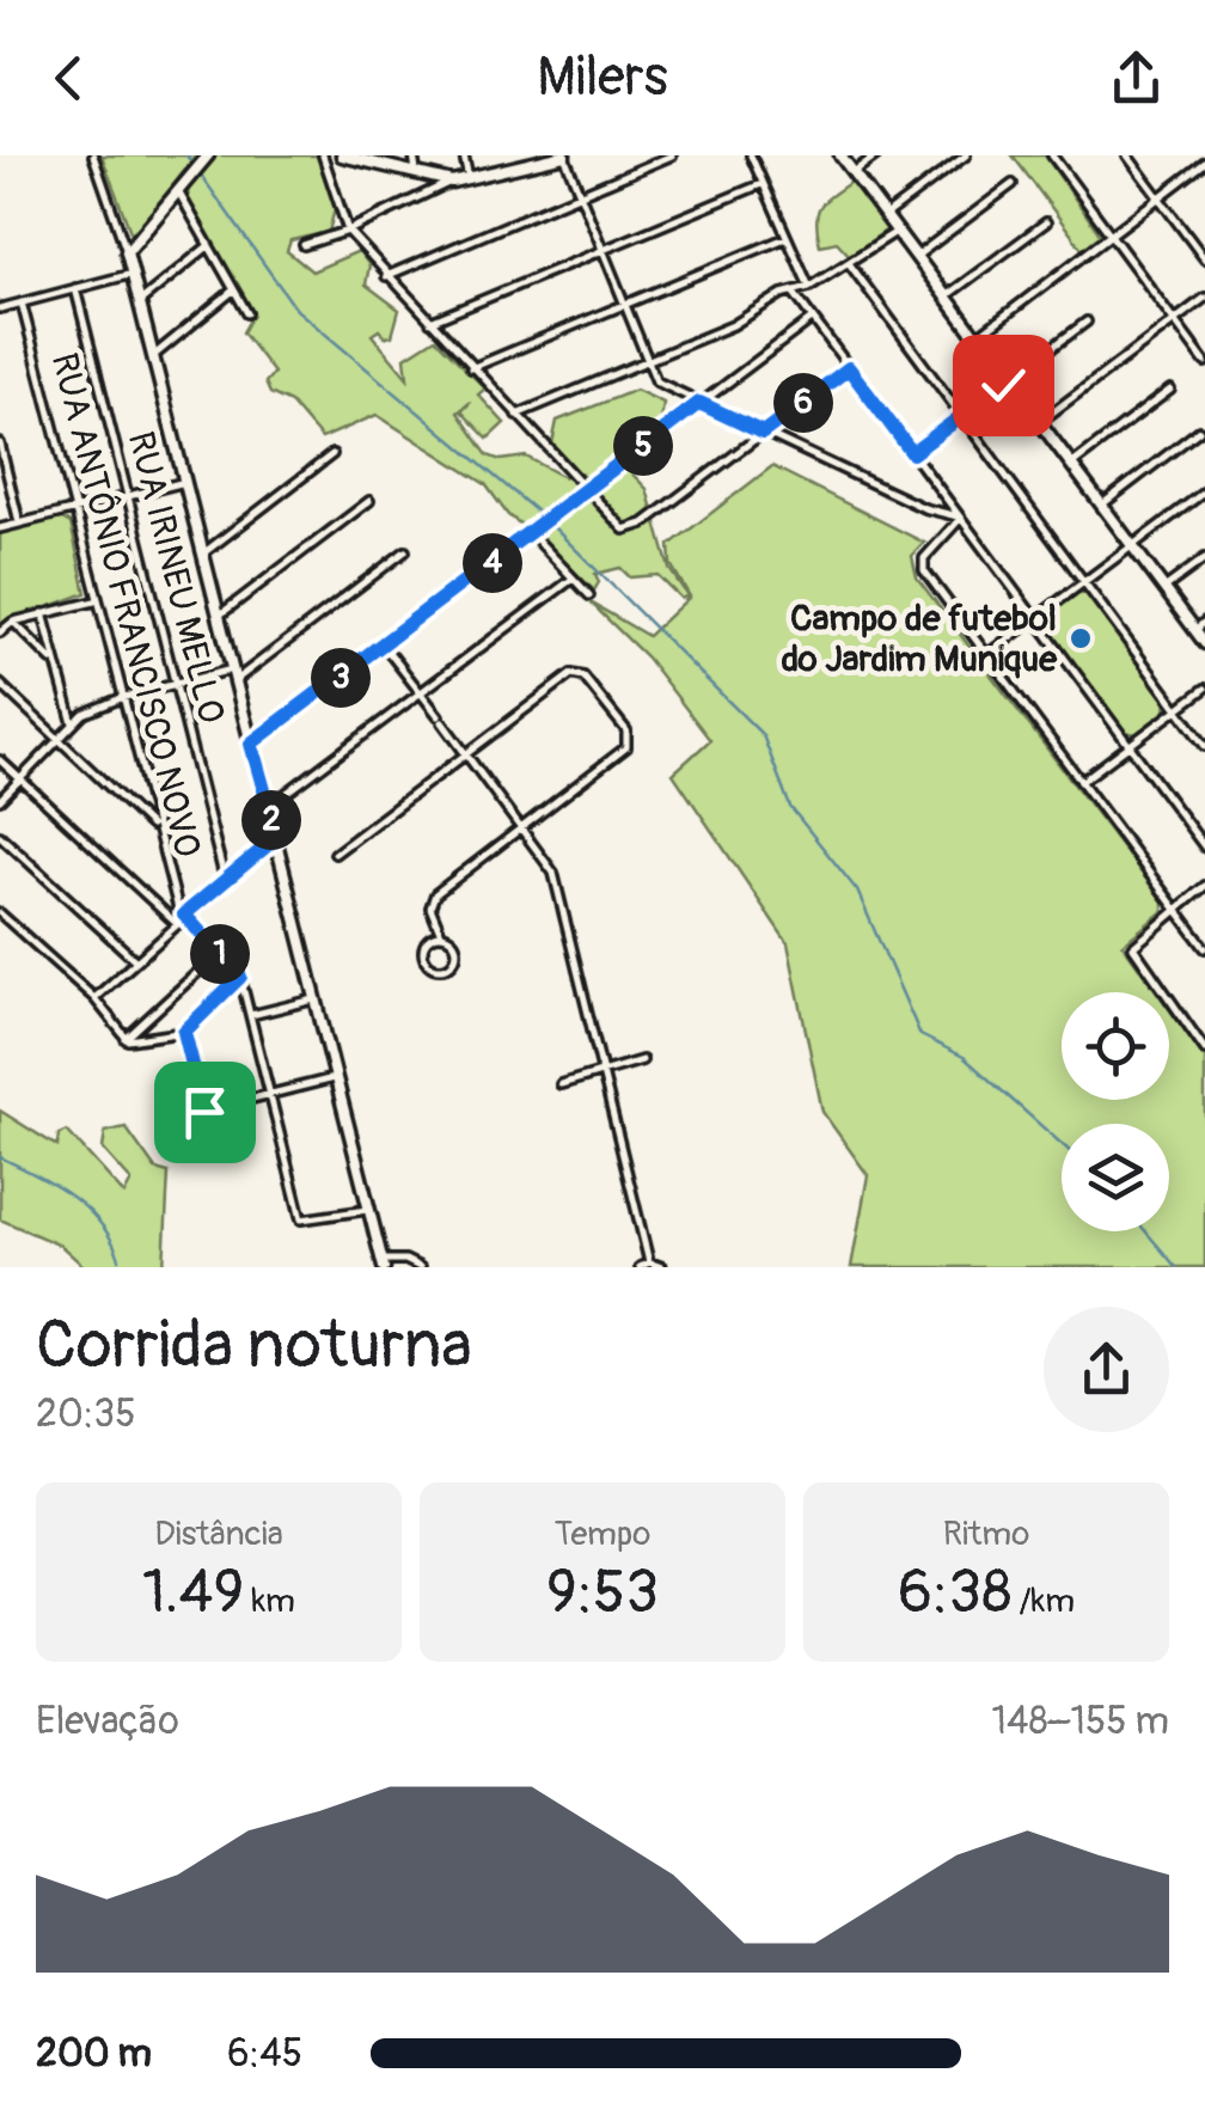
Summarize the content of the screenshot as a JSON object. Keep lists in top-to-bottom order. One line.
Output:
{"streets":{"street":["RUA IRINEU MELLO","RUA ANTÔNIO FRANCISCO NOVO"]},"places":["Campo de futebol do Jardim Munique"],"page":{"header":"Milers","pins":["6","5","4","3","2","1"],"heading":["Corrida noturna","20:35"],"stats":[["Distância","1.49 km"],["Tempo","9:53"],["Ritmo","6:38 /km"]],"chart":["Elevação","148–155 m"],"list":[{"name":"200 m","note":"6:45"}]}}
